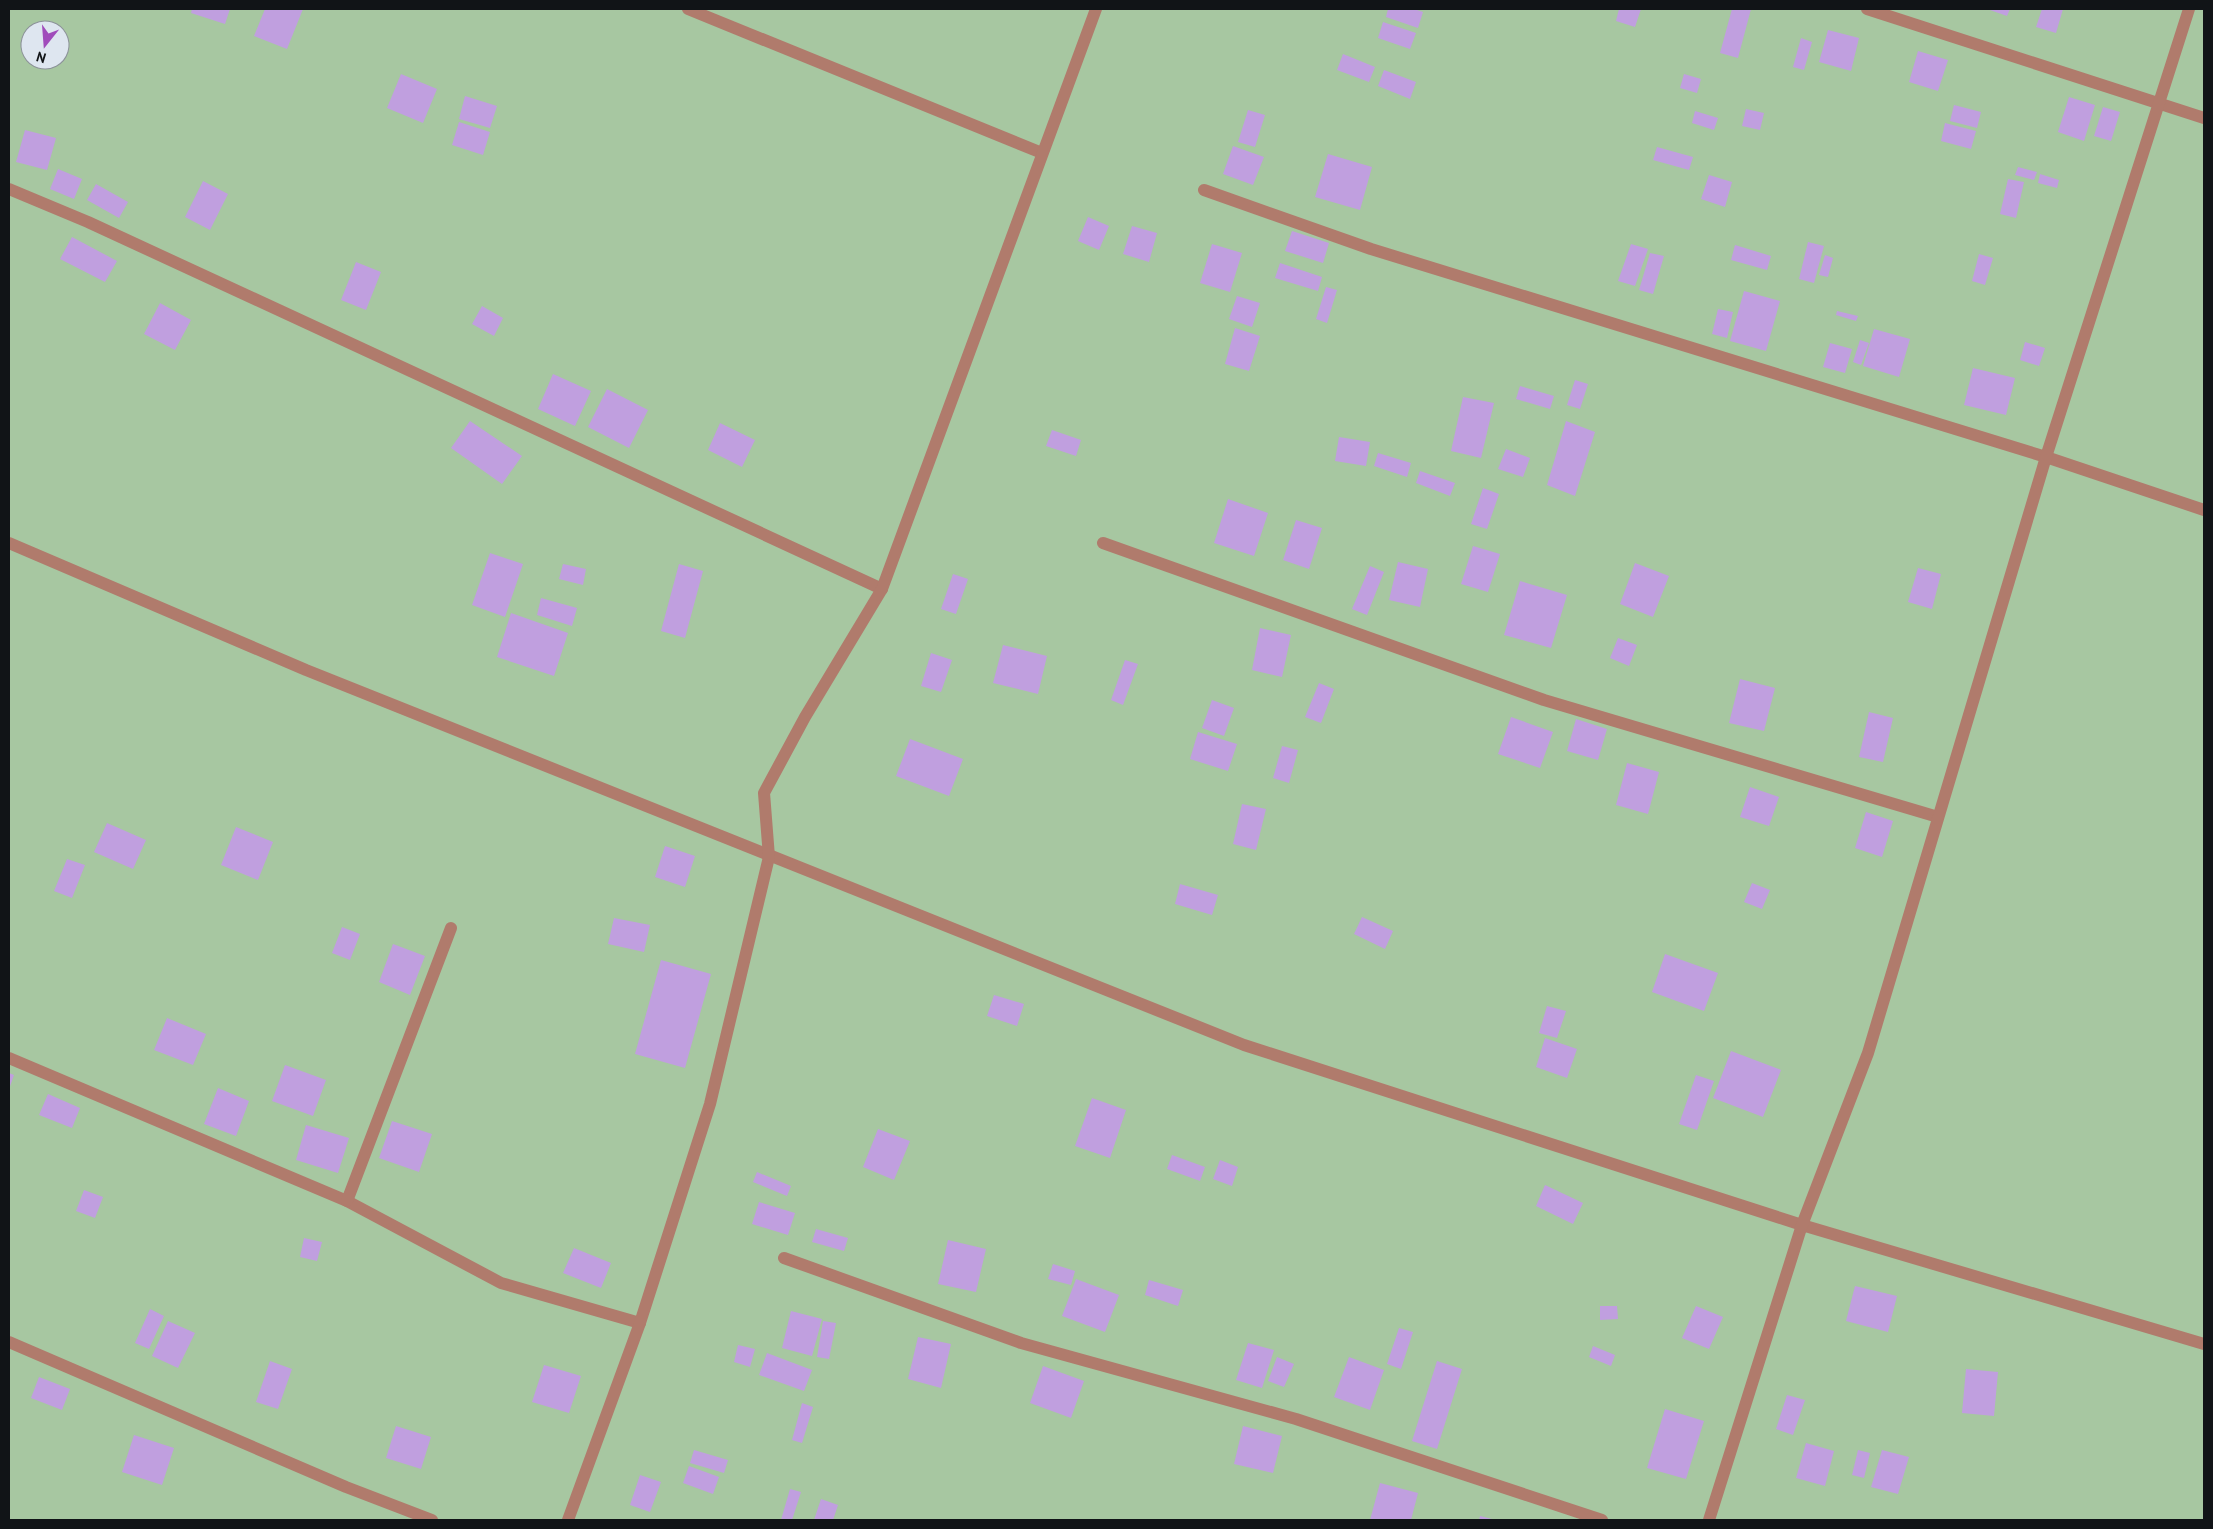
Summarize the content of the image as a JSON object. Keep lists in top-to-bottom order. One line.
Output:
{"north":"bottom"}
